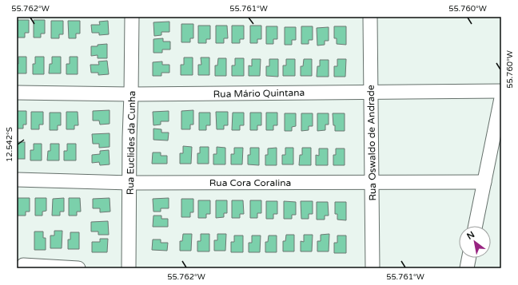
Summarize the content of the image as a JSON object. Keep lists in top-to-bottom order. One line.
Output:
{"streets":{"street":["Rua Mário Quintana","Rua Euclides da Cunha","Rua Oswaldo de Andrade","Rua Cora Coralina"]},"crossings":[["Rua Mário Quintana","Rua Euclides da Cunha"],["Rua Mário Quintana","Rua Oswaldo de Andrade"],["Rua Euclides da Cunha","Rua Cora Coralina"],["Rua Oswaldo de Andrade","Rua Cora Coralina"]],"north":"top left","coordinates":["55.762°W","55.761°W","55.760°W","12.542°S"]}
